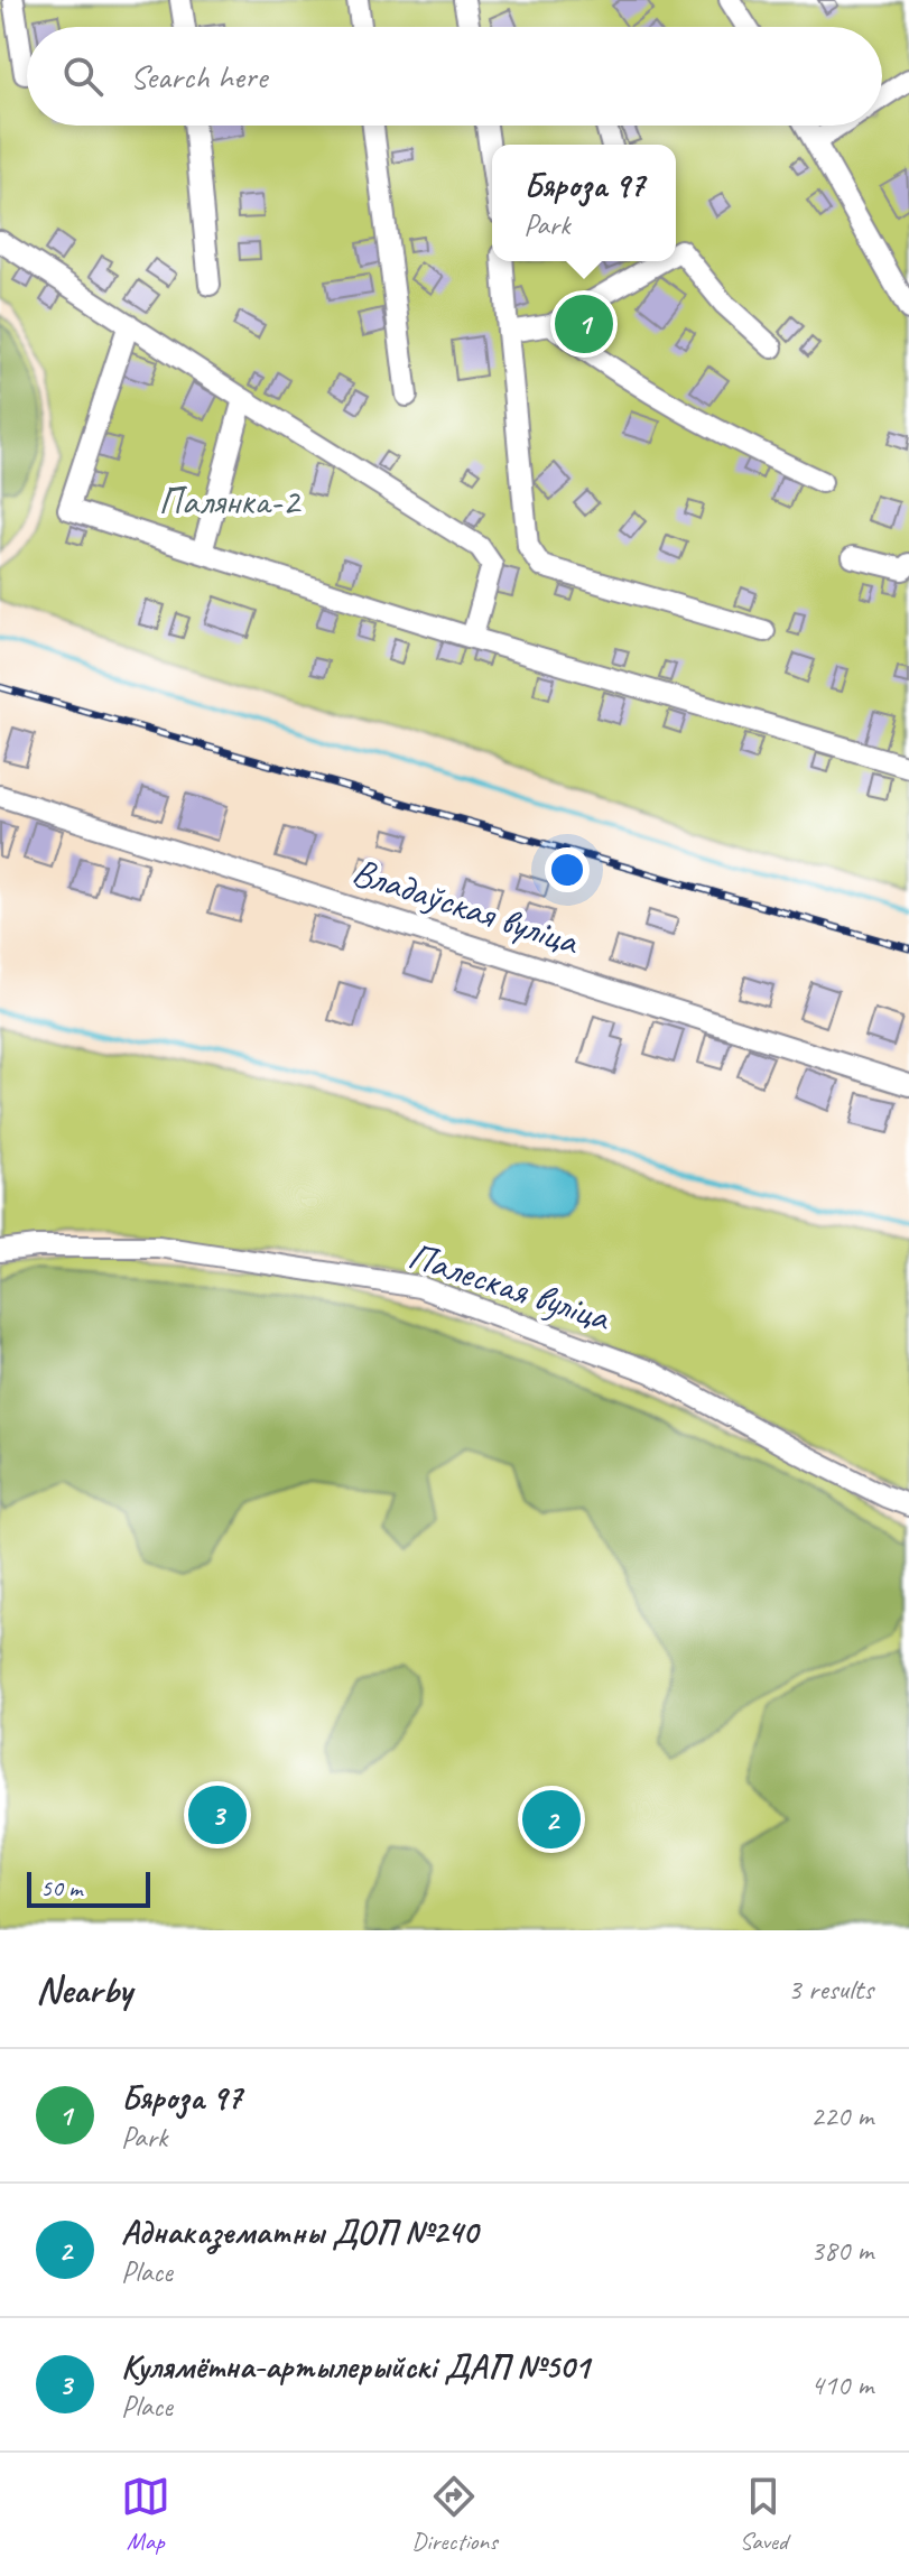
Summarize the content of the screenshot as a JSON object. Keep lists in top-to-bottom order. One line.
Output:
{"streets":{"street":["Владаўская вуліца","Палеская вуліца"]},"parks":["Палянка-2"],"scale_bar":"50 m","page":{"search":"Search here","popup":["Бяроза 97","Park"],"pins":["1","3","2"],"scale":"50 m","heading":["Nearby","3 results"],"list":[{"mark":"1","name":"Бяроза 97","note":"Park","value":"220 m"},{"mark":"2","name":"Аднаказематны ДОП №240","note":"Place","value":"380 m"},{"mark":"3","name":"Кулямётна-артылерыйскі ДАП №501","note":"Place","value":"410 m"}],"nav":["Map","Directions","Saved"]}}
